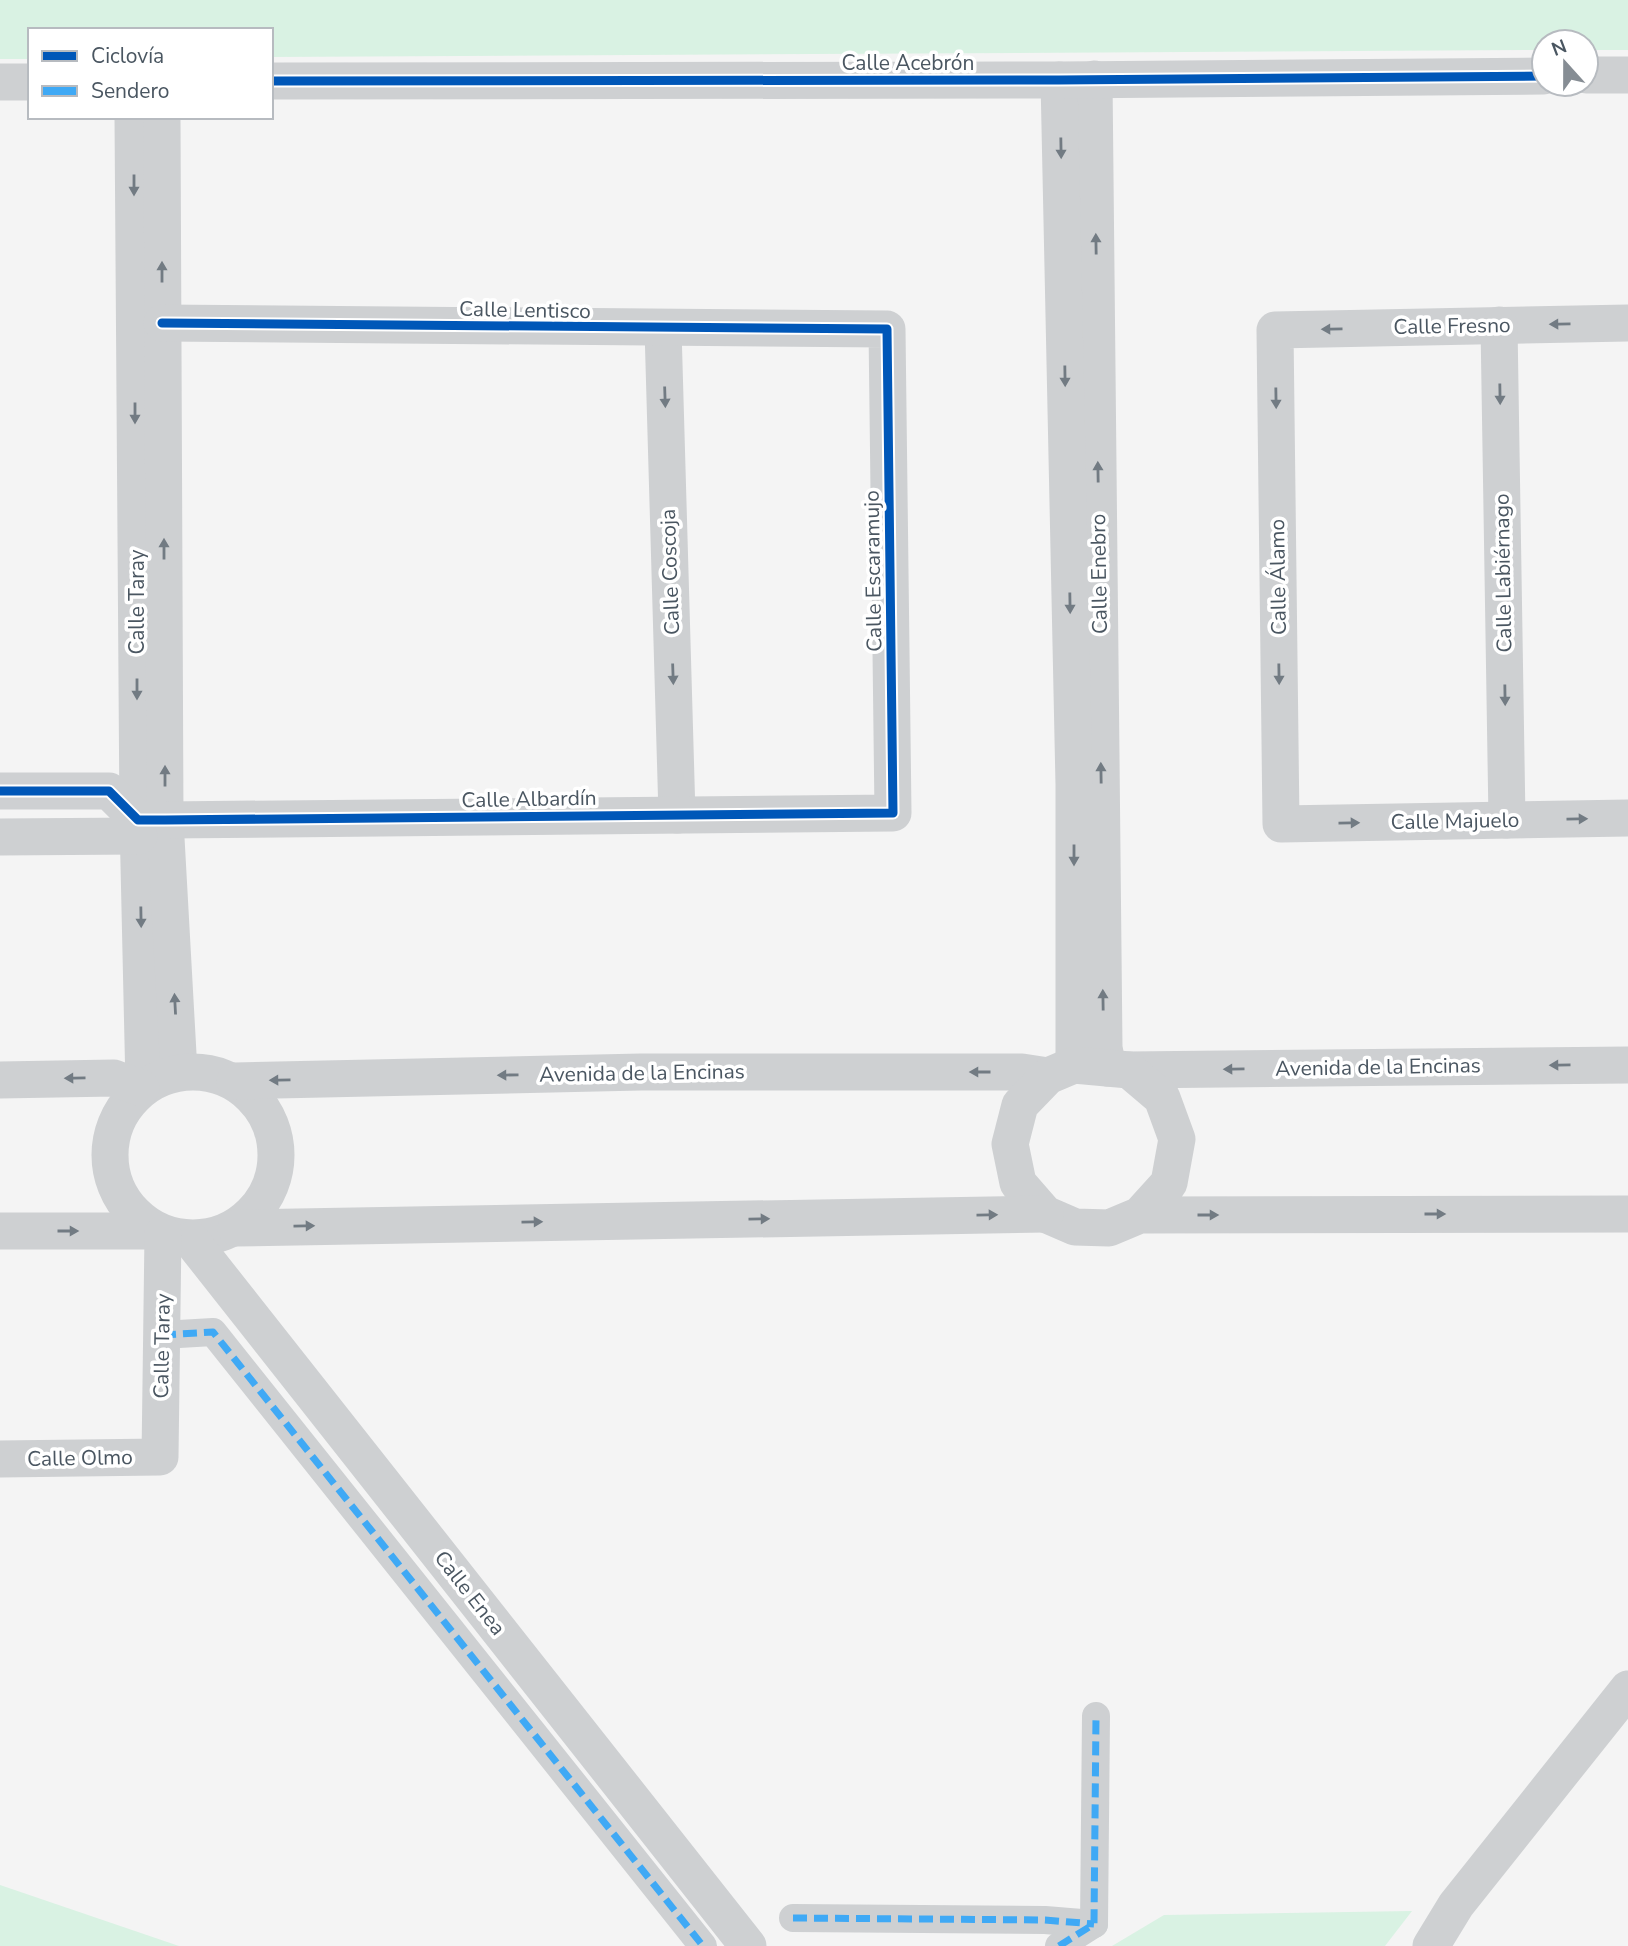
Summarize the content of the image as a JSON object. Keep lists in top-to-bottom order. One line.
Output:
{"streets":{"street":["Calle Acebrón","Calle Lentisco","Calle Fresno","Calle Escaramujo","Calle Coscoja","Calle Labiérnago","Calle Enebro","Calle Álamo","Calle Taray","Calle Albardín","Calle Majuelo","Avenida de la Encinas","Calle Olmo","Calle Enea"]},"crossings":[["Calle Acebrón","Calle Enebro"],["Calle Lentisco","Calle Escaramujo"],["Calle Lentisco","Calle Coscoja"],["Calle Lentisco","Calle Taray"],["Calle Fresno","Calle Labiérnago"],["Calle Fresno","Calle Álamo"],["Calle Escaramujo","Calle Albardín"],["Calle Coscoja","Calle Albardín"],["Calle Labiérnago","Calle Majuelo"],["Calle Enebro","Avenida de la Encinas"],["Calle Álamo","Calle Majuelo"],["Calle Taray","Calle Albardín"],["Calle Taray","Avenida de la Encinas"],["Calle Taray","Calle Olmo"],["Calle Taray","Calle Enea"],["Avenida de la Encinas","Calle Enea"]],"one_way":["Calle Fresno","Calle Coscoja","Calle Labiérnago","Calle Álamo","Calle Majuelo"],"legend":["Ciclovía","Sendero"],"north":"top"}
